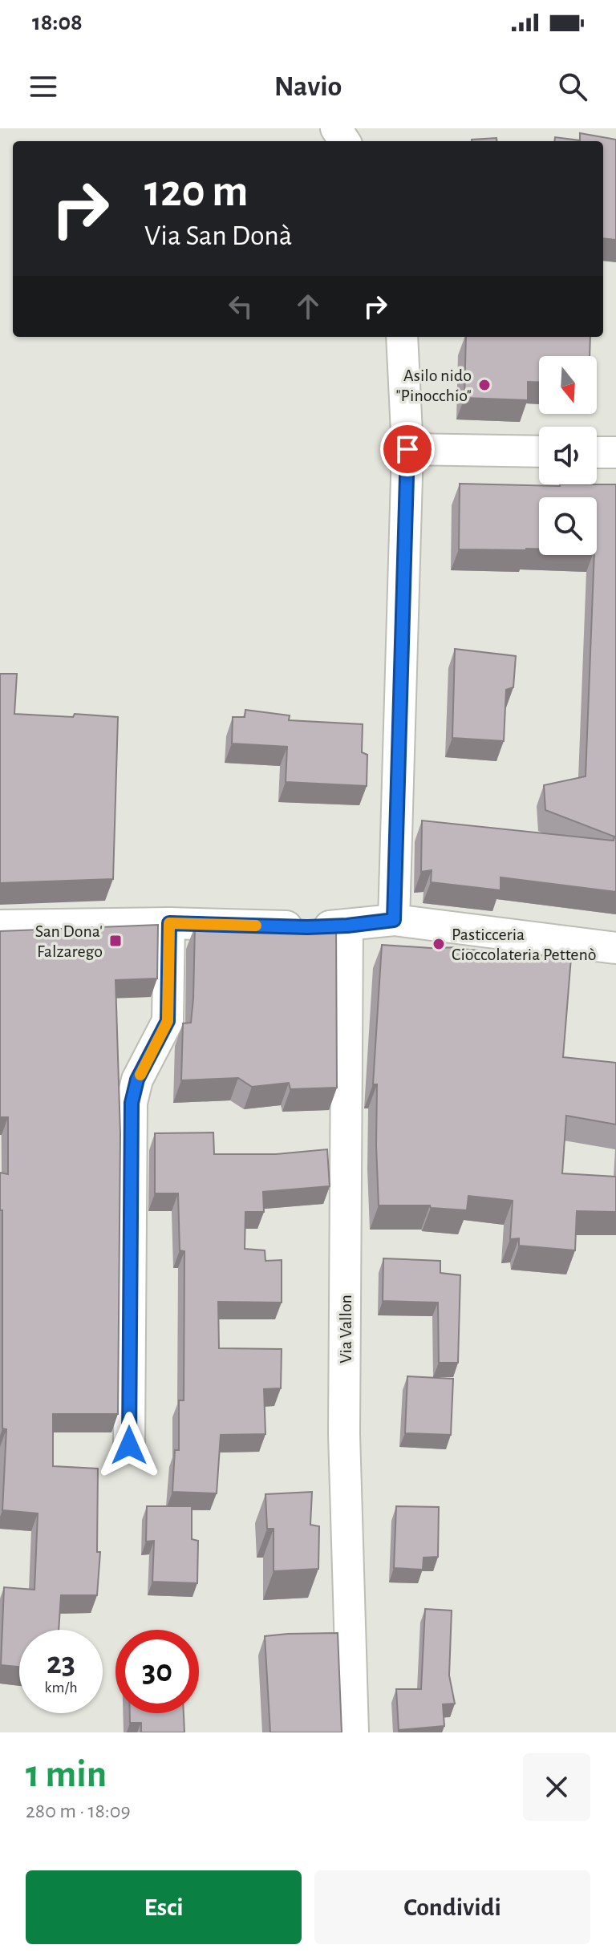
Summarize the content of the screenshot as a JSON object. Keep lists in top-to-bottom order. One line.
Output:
{"streets":{"street":["Via Vallon"]},"places":{"other":["Asilo nido \"Pinocchio\"","Pasticceria Cioccolateria Pettenò"],"transit":["San Dona' Falzarego"]},"north":"bottom","page":{"status":"18:08","header":"Navio","turn":["120 m","Via San Donà"],"speed":"23 km/h","limit":"30","heading":["1 min","280 m · 18:09"],"buttons":["Esci","Condividi"]}}
